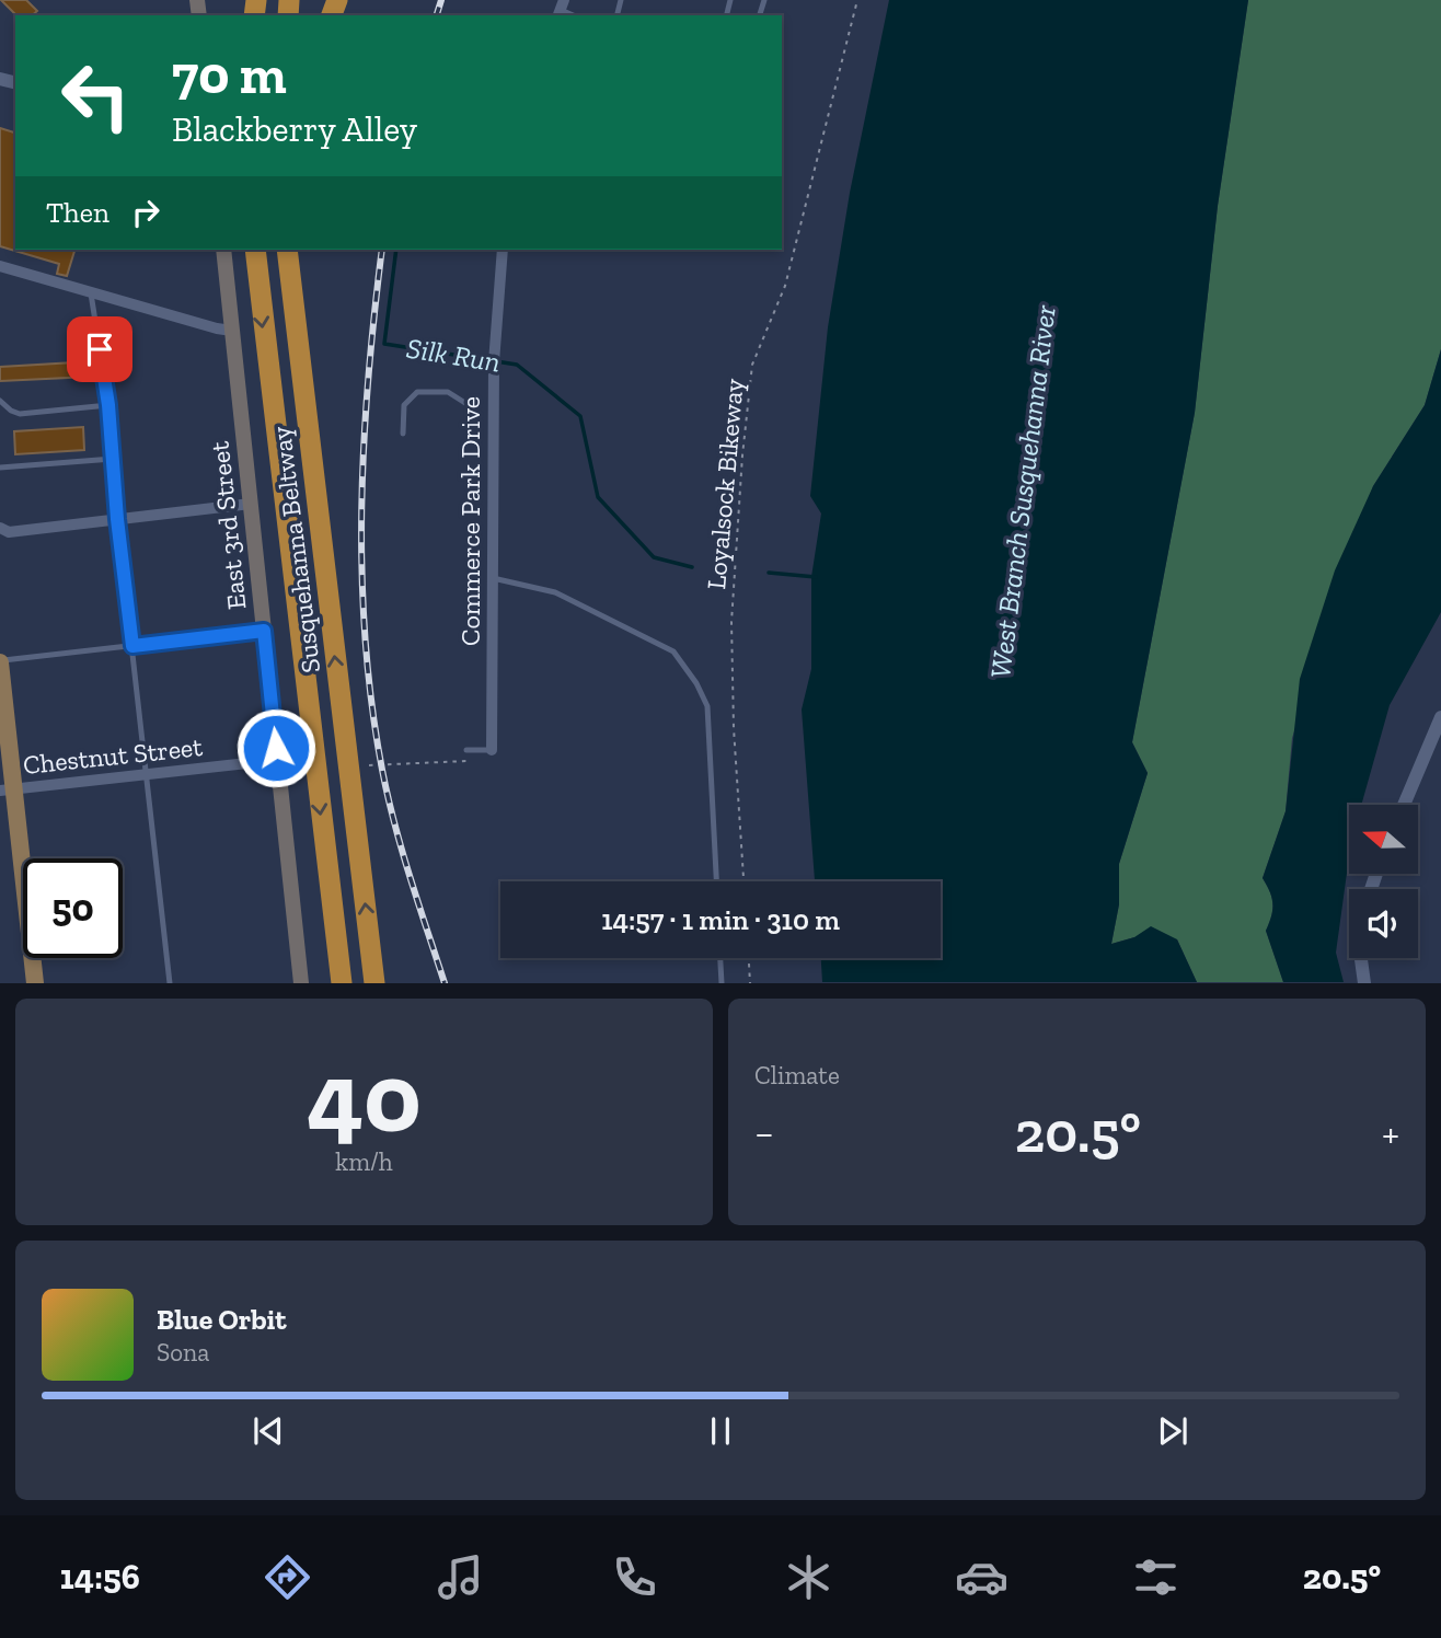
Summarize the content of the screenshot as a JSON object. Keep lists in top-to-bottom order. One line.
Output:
{"streets":{"highway":["Susquehanna Beltway"],"main road":["East 3rd Street"],"street":["Commerce Park Drive","Chestnut Street"],"path":["Loyalsock Bikeway"]},"crossings":[["East 3rd Street","Chestnut Street"]],"water":["Silk Run","West Branch Susquehanna River"],"north":"left","page":{"turn":["70 m","Blackberry Alley"],"then":"Then","limit":"50","trip":"14:57 · 1 min · 310 m","tile":[["40","km/h"],"Climate"],"heat":["−","20.5°","+"],"song":["Blue Orbit","Sona"],"tabs":["14:56","20.5°"]}}
